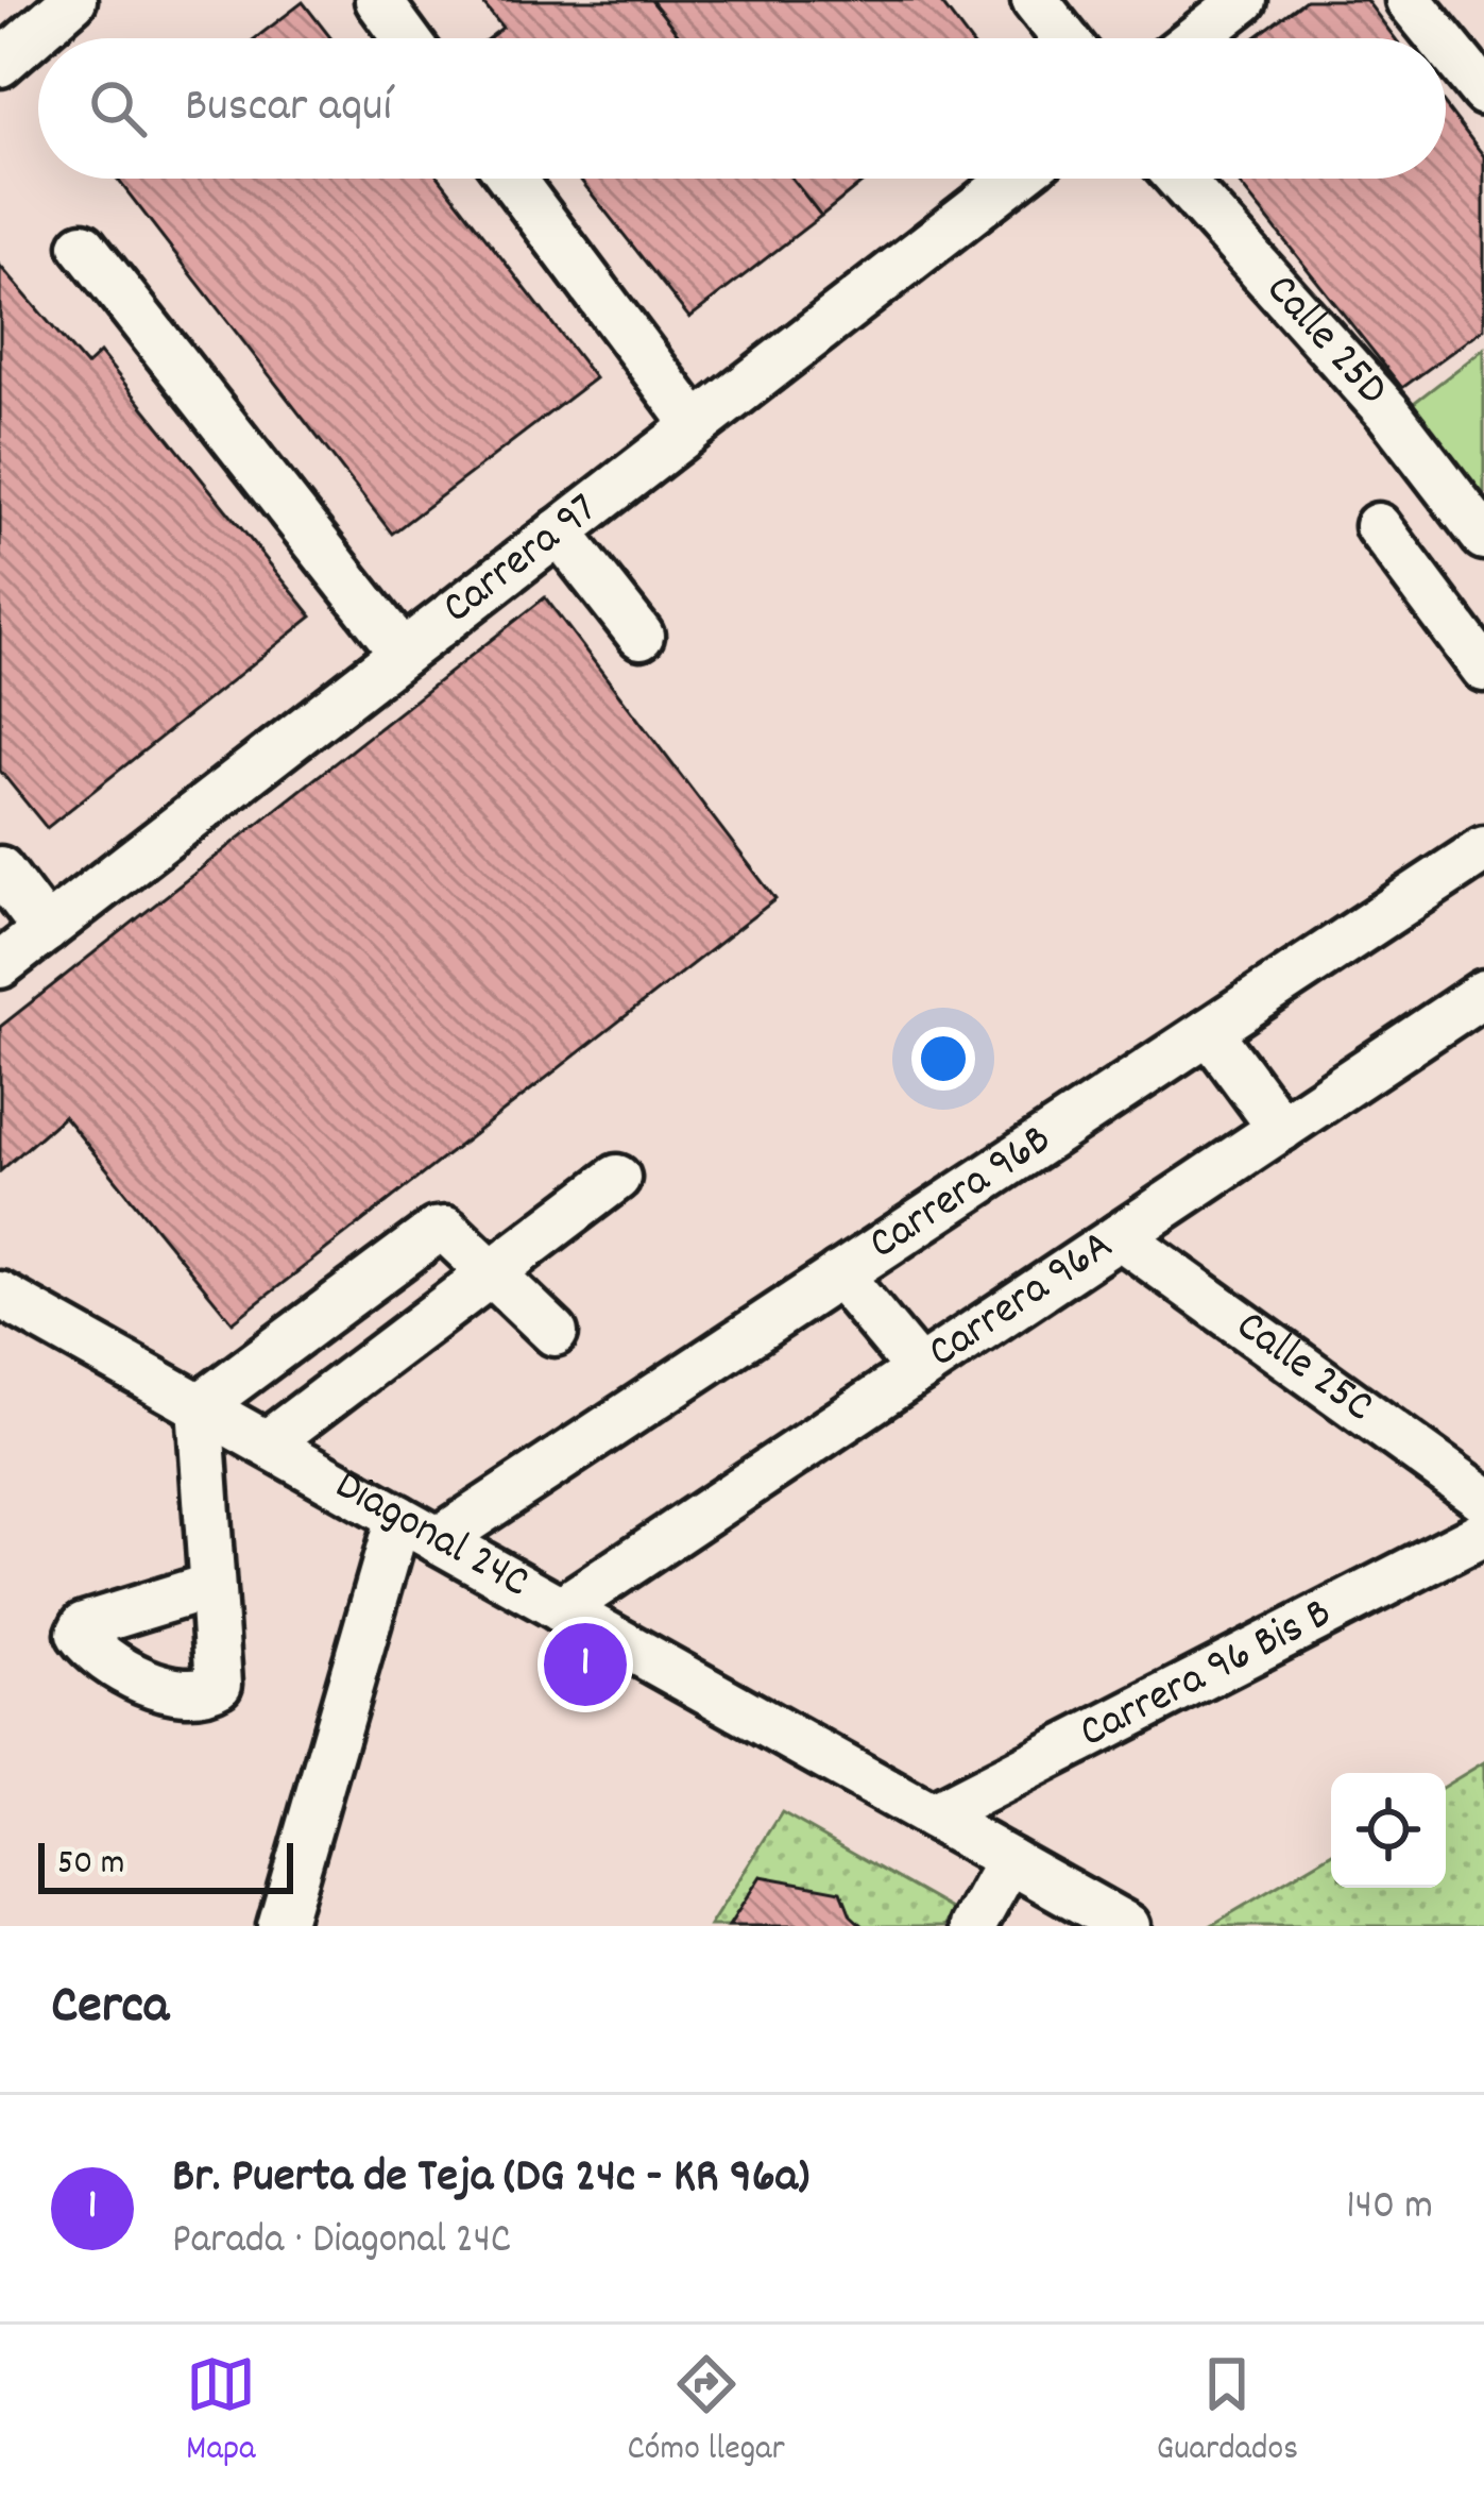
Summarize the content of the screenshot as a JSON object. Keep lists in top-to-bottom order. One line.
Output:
{"streets":{"street":["Calle 25D","Carrera 97","Carrera 96B","Carrera 96A","Calle 25C","Diagonal 24C","Carrera 96 Bis B"]},"crossings":[["Carrera 96B","Diagonal 24C"],["Carrera 96A","Calle 25C"],["Carrera 96A","Diagonal 24C"],["Diagonal 24C","Carrera 96 Bis B"]],"scale_bar":"50 m","page":{"search":"Buscar aquí","pins":"1","scale":"50 m","heading":"Cerca","list":[{"mark":"1","name":"Br. Puerta de Teja (DG 24c - KR 96a)","note":"Parada · Diagonal 24C","value":"140 m"}],"nav":["Mapa","Cómo llegar","Guardados"]}}
